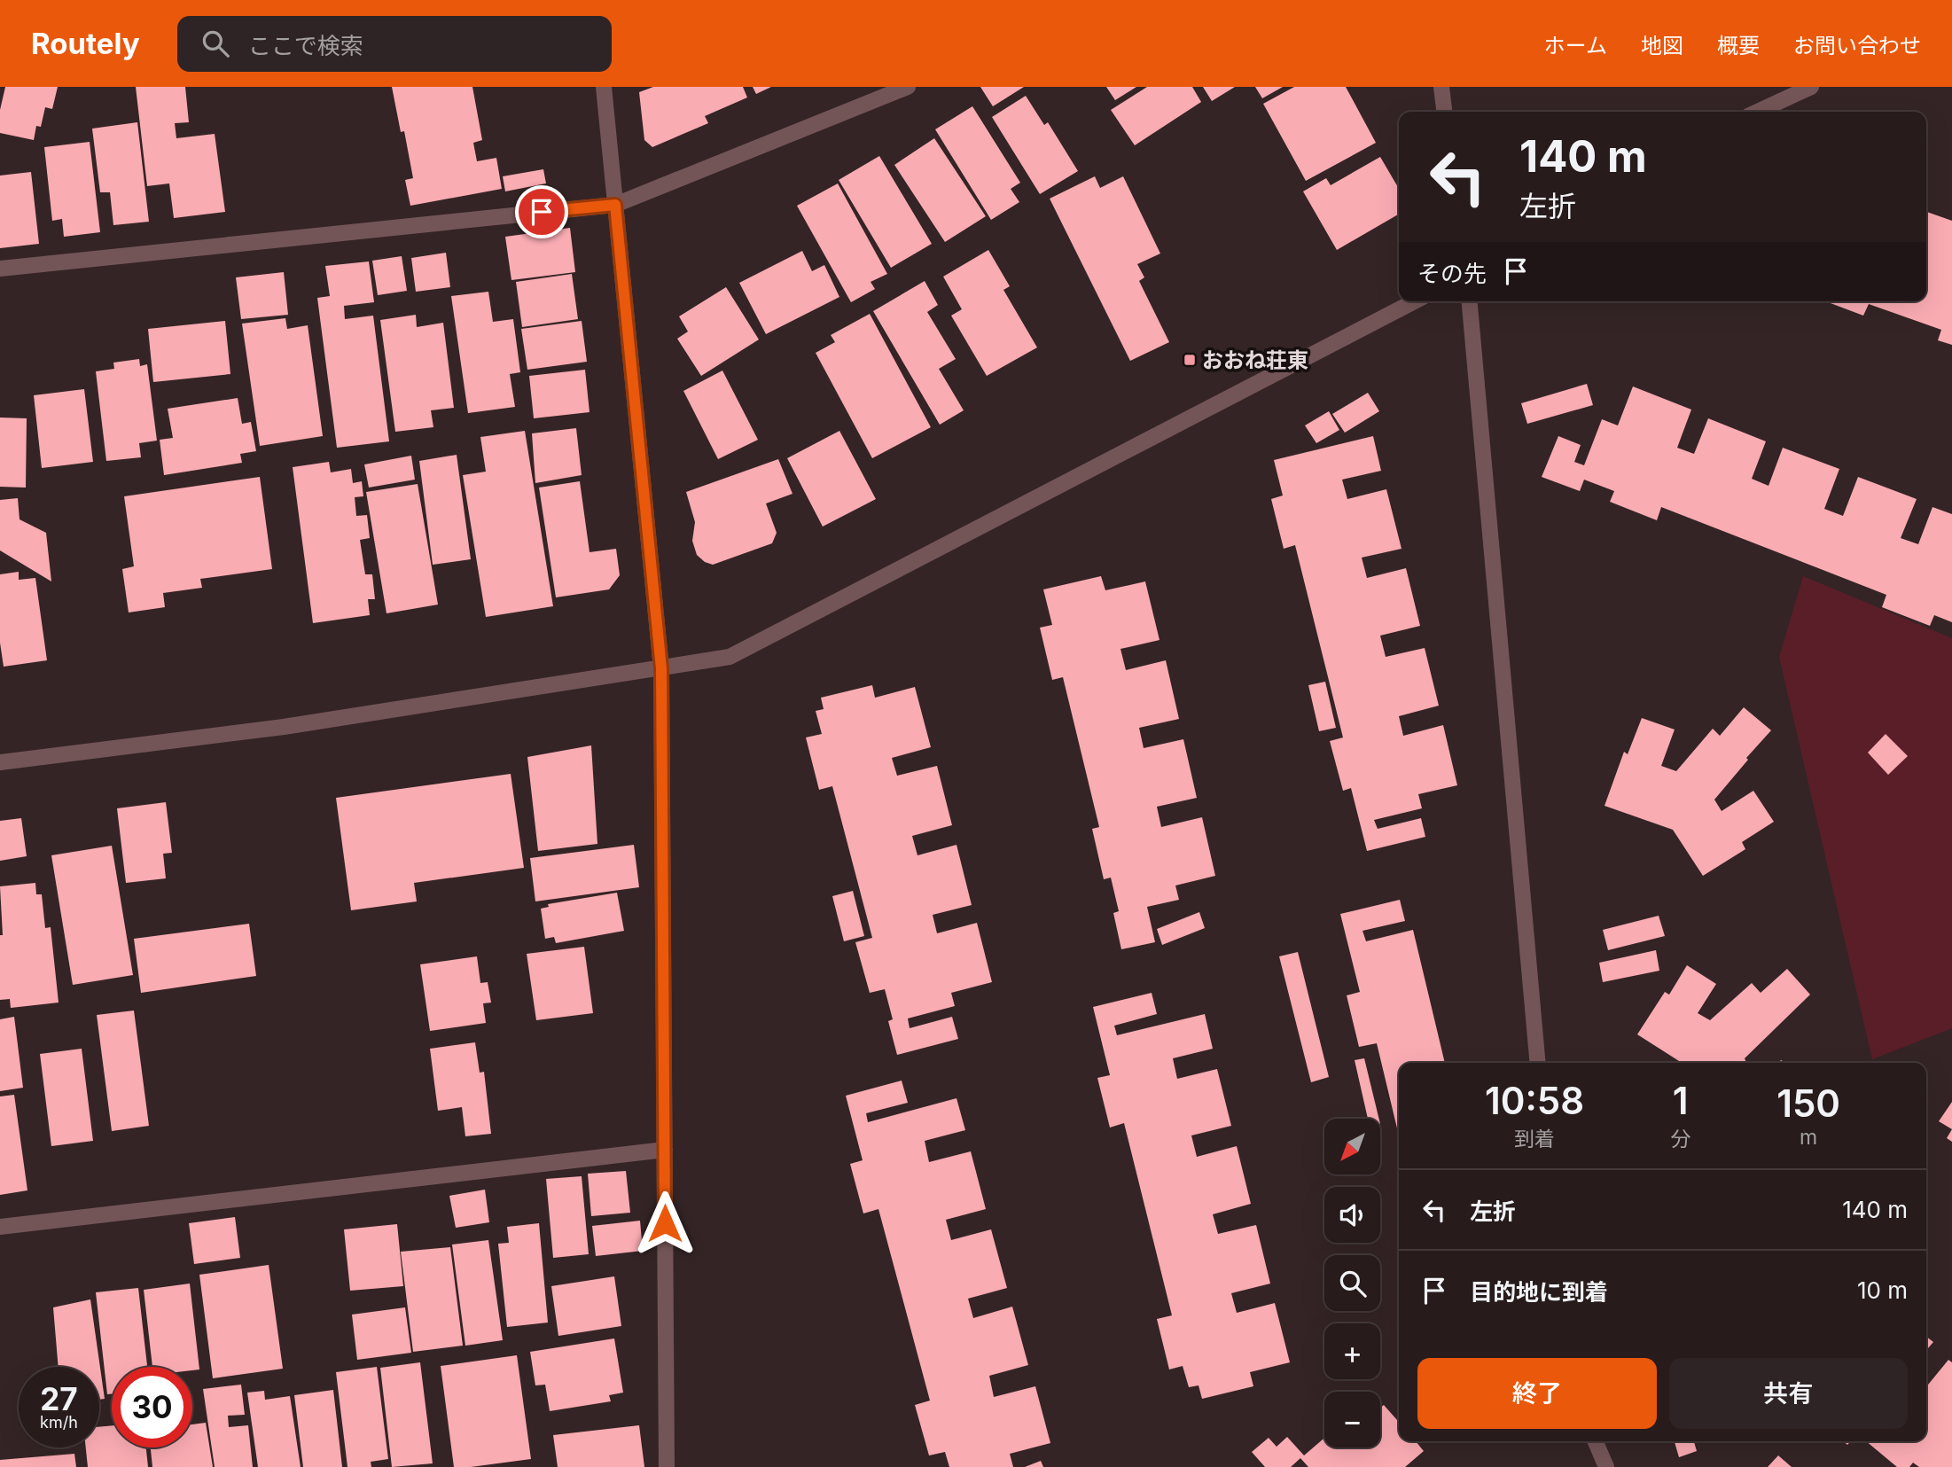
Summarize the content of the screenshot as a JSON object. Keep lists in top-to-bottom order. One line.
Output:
{"places":{"transit":["おおね荘東"]},"north":"bottom left","page":{"header":"Routely","search":"ここで検索","nav":["ホーム","地図","概要","お問い合わせ"],"turn":["140 m","左折"],"then":"その先","eta":["10:58","到着","1","分","150","m"],"map_buttons":["+","−"],"list":[{"name":"左折","value":"140 m"},{"name":"目的地に到着","value":"10 m"}],"buttons":["終了","共有"],"speed":"27 km/h","limit":"30"}}
